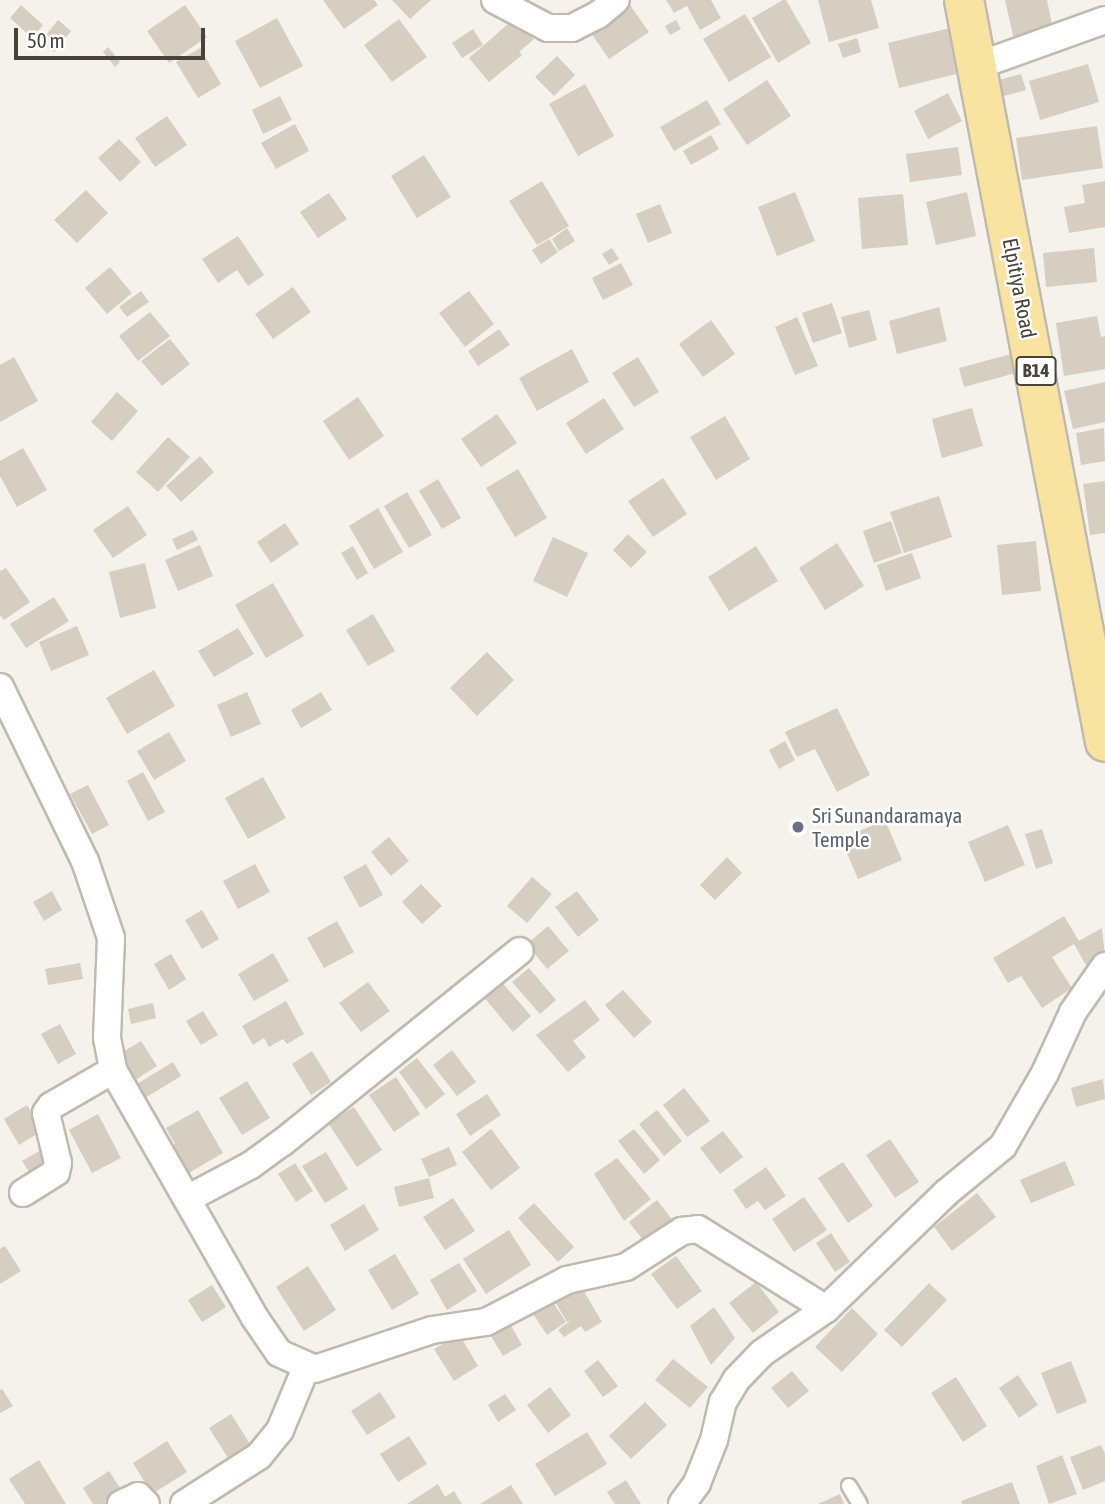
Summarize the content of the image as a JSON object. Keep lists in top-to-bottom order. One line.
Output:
{"streets":{"main road":["Elpitiya Road","B14"]},"places":["Sri Sunandaramaya Temple"],"scale_bar":"50 m"}
